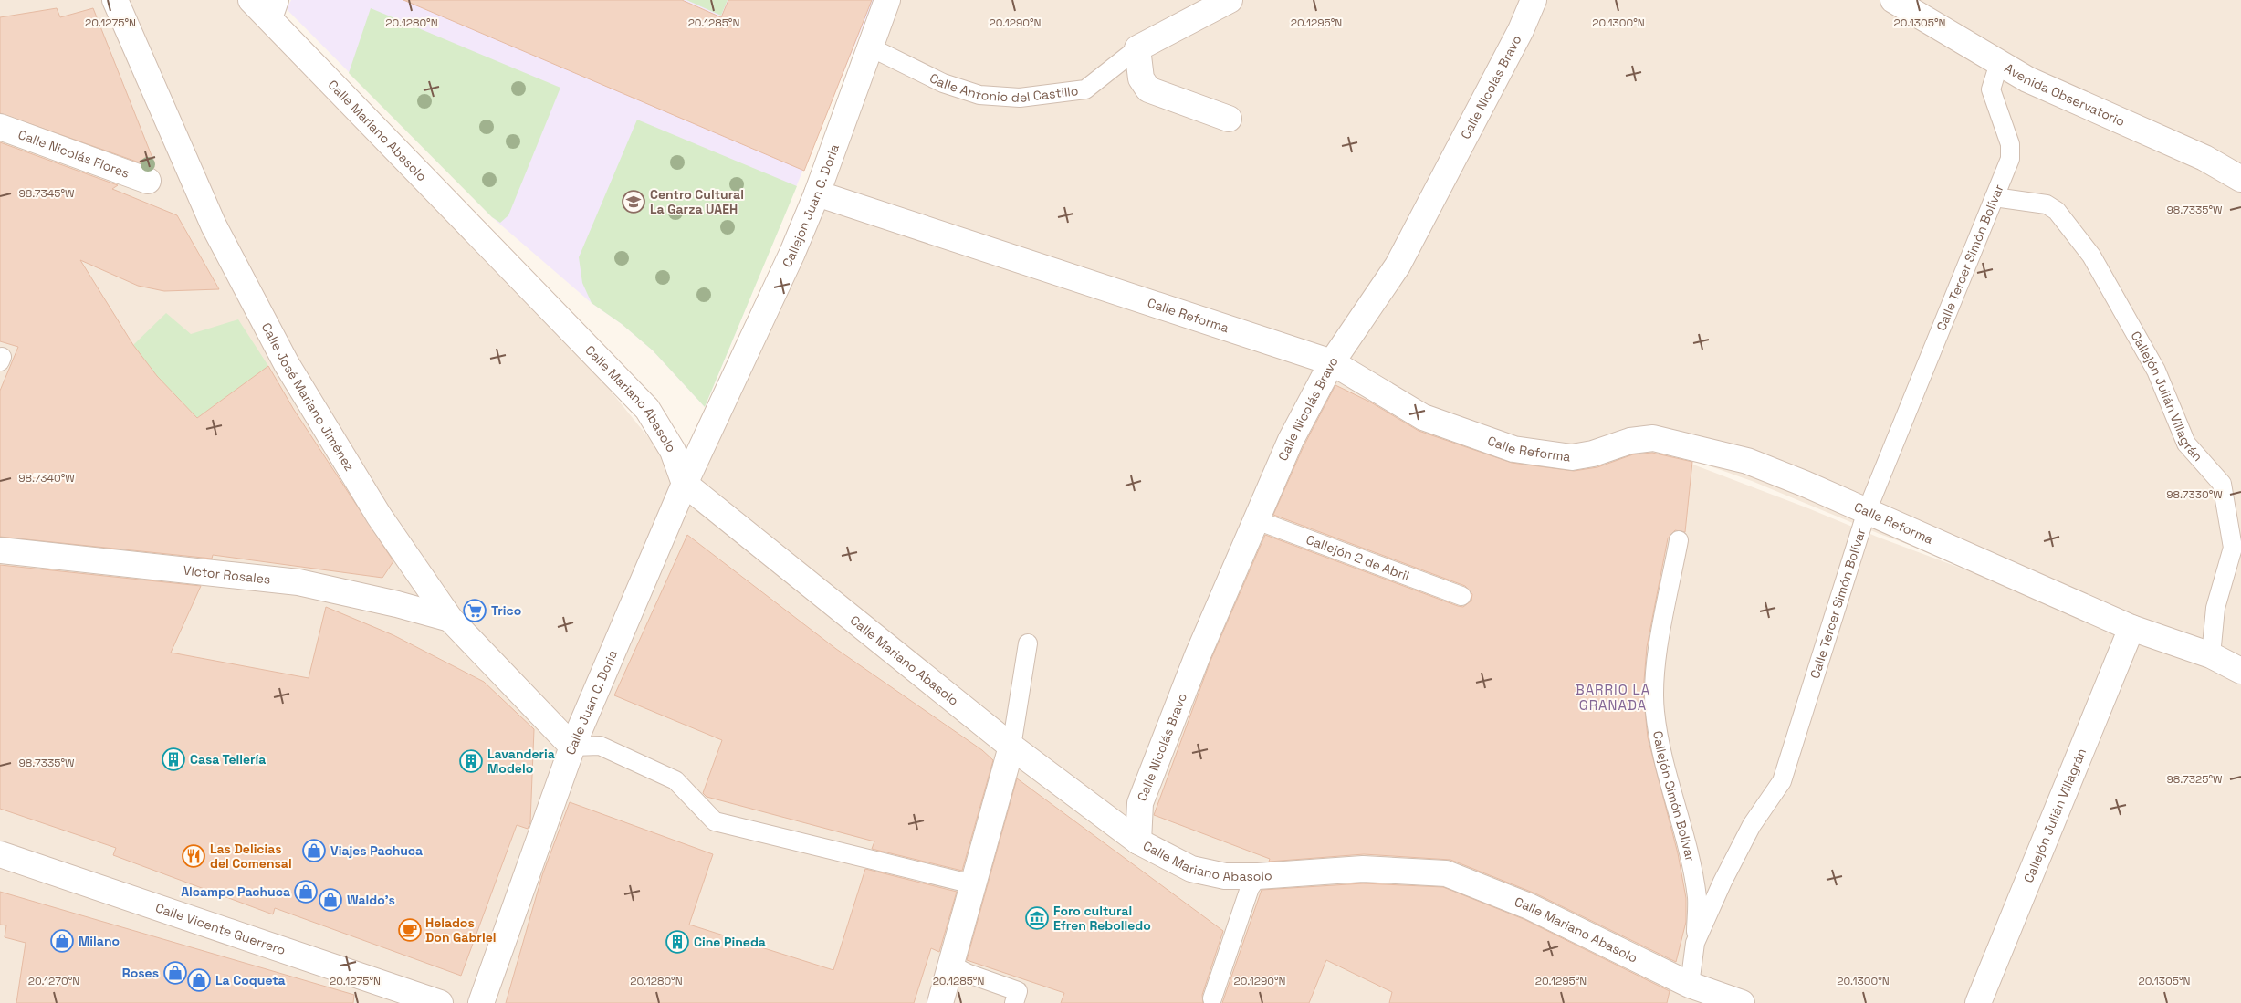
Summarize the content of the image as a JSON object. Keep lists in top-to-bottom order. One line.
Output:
{"streets":{"street":["Calle Antonio del Castillo","Calle Nicolás Bravo","Avenida Observatorio","Calle Mariano Abasolo","Calle Nicolás Flores","Callejon Juan C. Doria","Calle Reforma","Callejón Julián Villagrán","Calle José Mariano Jiménez","Víctor Rosales","Calle Juan C. Doria","Calle Vicente Guerrero"],"lane":["Calle Tercer Simón Bolívar","Callejón 2 de Abril","Callejón Simón Bolívar"]},"crossings":[["Calle Antonio del Castillo","Callejon Juan C. Doria"],["Calle Nicolás Bravo","Calle Mariano Abasolo"],["Calle Nicolás Bravo","Calle Reforma"],["Calle Nicolás Bravo","Callejón 2 de Abril"],["Avenida Observatorio","Calle Tercer Simón Bolívar"],["Calle Mariano Abasolo","Callejon Juan C. Doria"],["Calle Mariano Abasolo","Calle Tercer Simón Bolívar"],["Calle Mariano Abasolo","Calle Juan C. Doria"],["Callejon Juan C. Doria","Calle Reforma"],["Callejon Juan C. Doria","Calle Juan C. Doria"],["Calle Tercer Simón Bolívar","Calle Reforma"],["Calle Tercer Simón Bolívar","Callejón Julián Villagrán"],["Calle Tercer Simón Bolívar","Callejón Simón Bolívar"],["Calle Reforma","Callejón Julián Villagrán"],["Calle José Mariano Jiménez","Víctor Rosales"],["Calle José Mariano Jiménez","Calle Juan C. Doria"]],"districts":["BARRIO LA GRANADA"],"places":{"school or university":["Centro Cultural La Garza UAEH"],"supermarket":["Trico"],"building":["Casa Tellería","Lavanderia Modelo","Cine Pineda"],"shop":["Viajes Pachuca","Alcampo Pachuca","Waldo's","Milano","Roses","La Coqueta"],"restaurant":["Las Delicias del Comensal"],"museum":["Foro cultural Efren Rebolledo"],"cafe":["Helados Don Gabriel"]},"coordinates":["20.1275°N","20.1280°N","20.1285°N","20.1290°N","20.1295°N","20.1305°N","20.1300°N","98.7345°W","98.7335°W","98.7340°W","98.7330°W","98.7325°W","20.1270°N"]}
